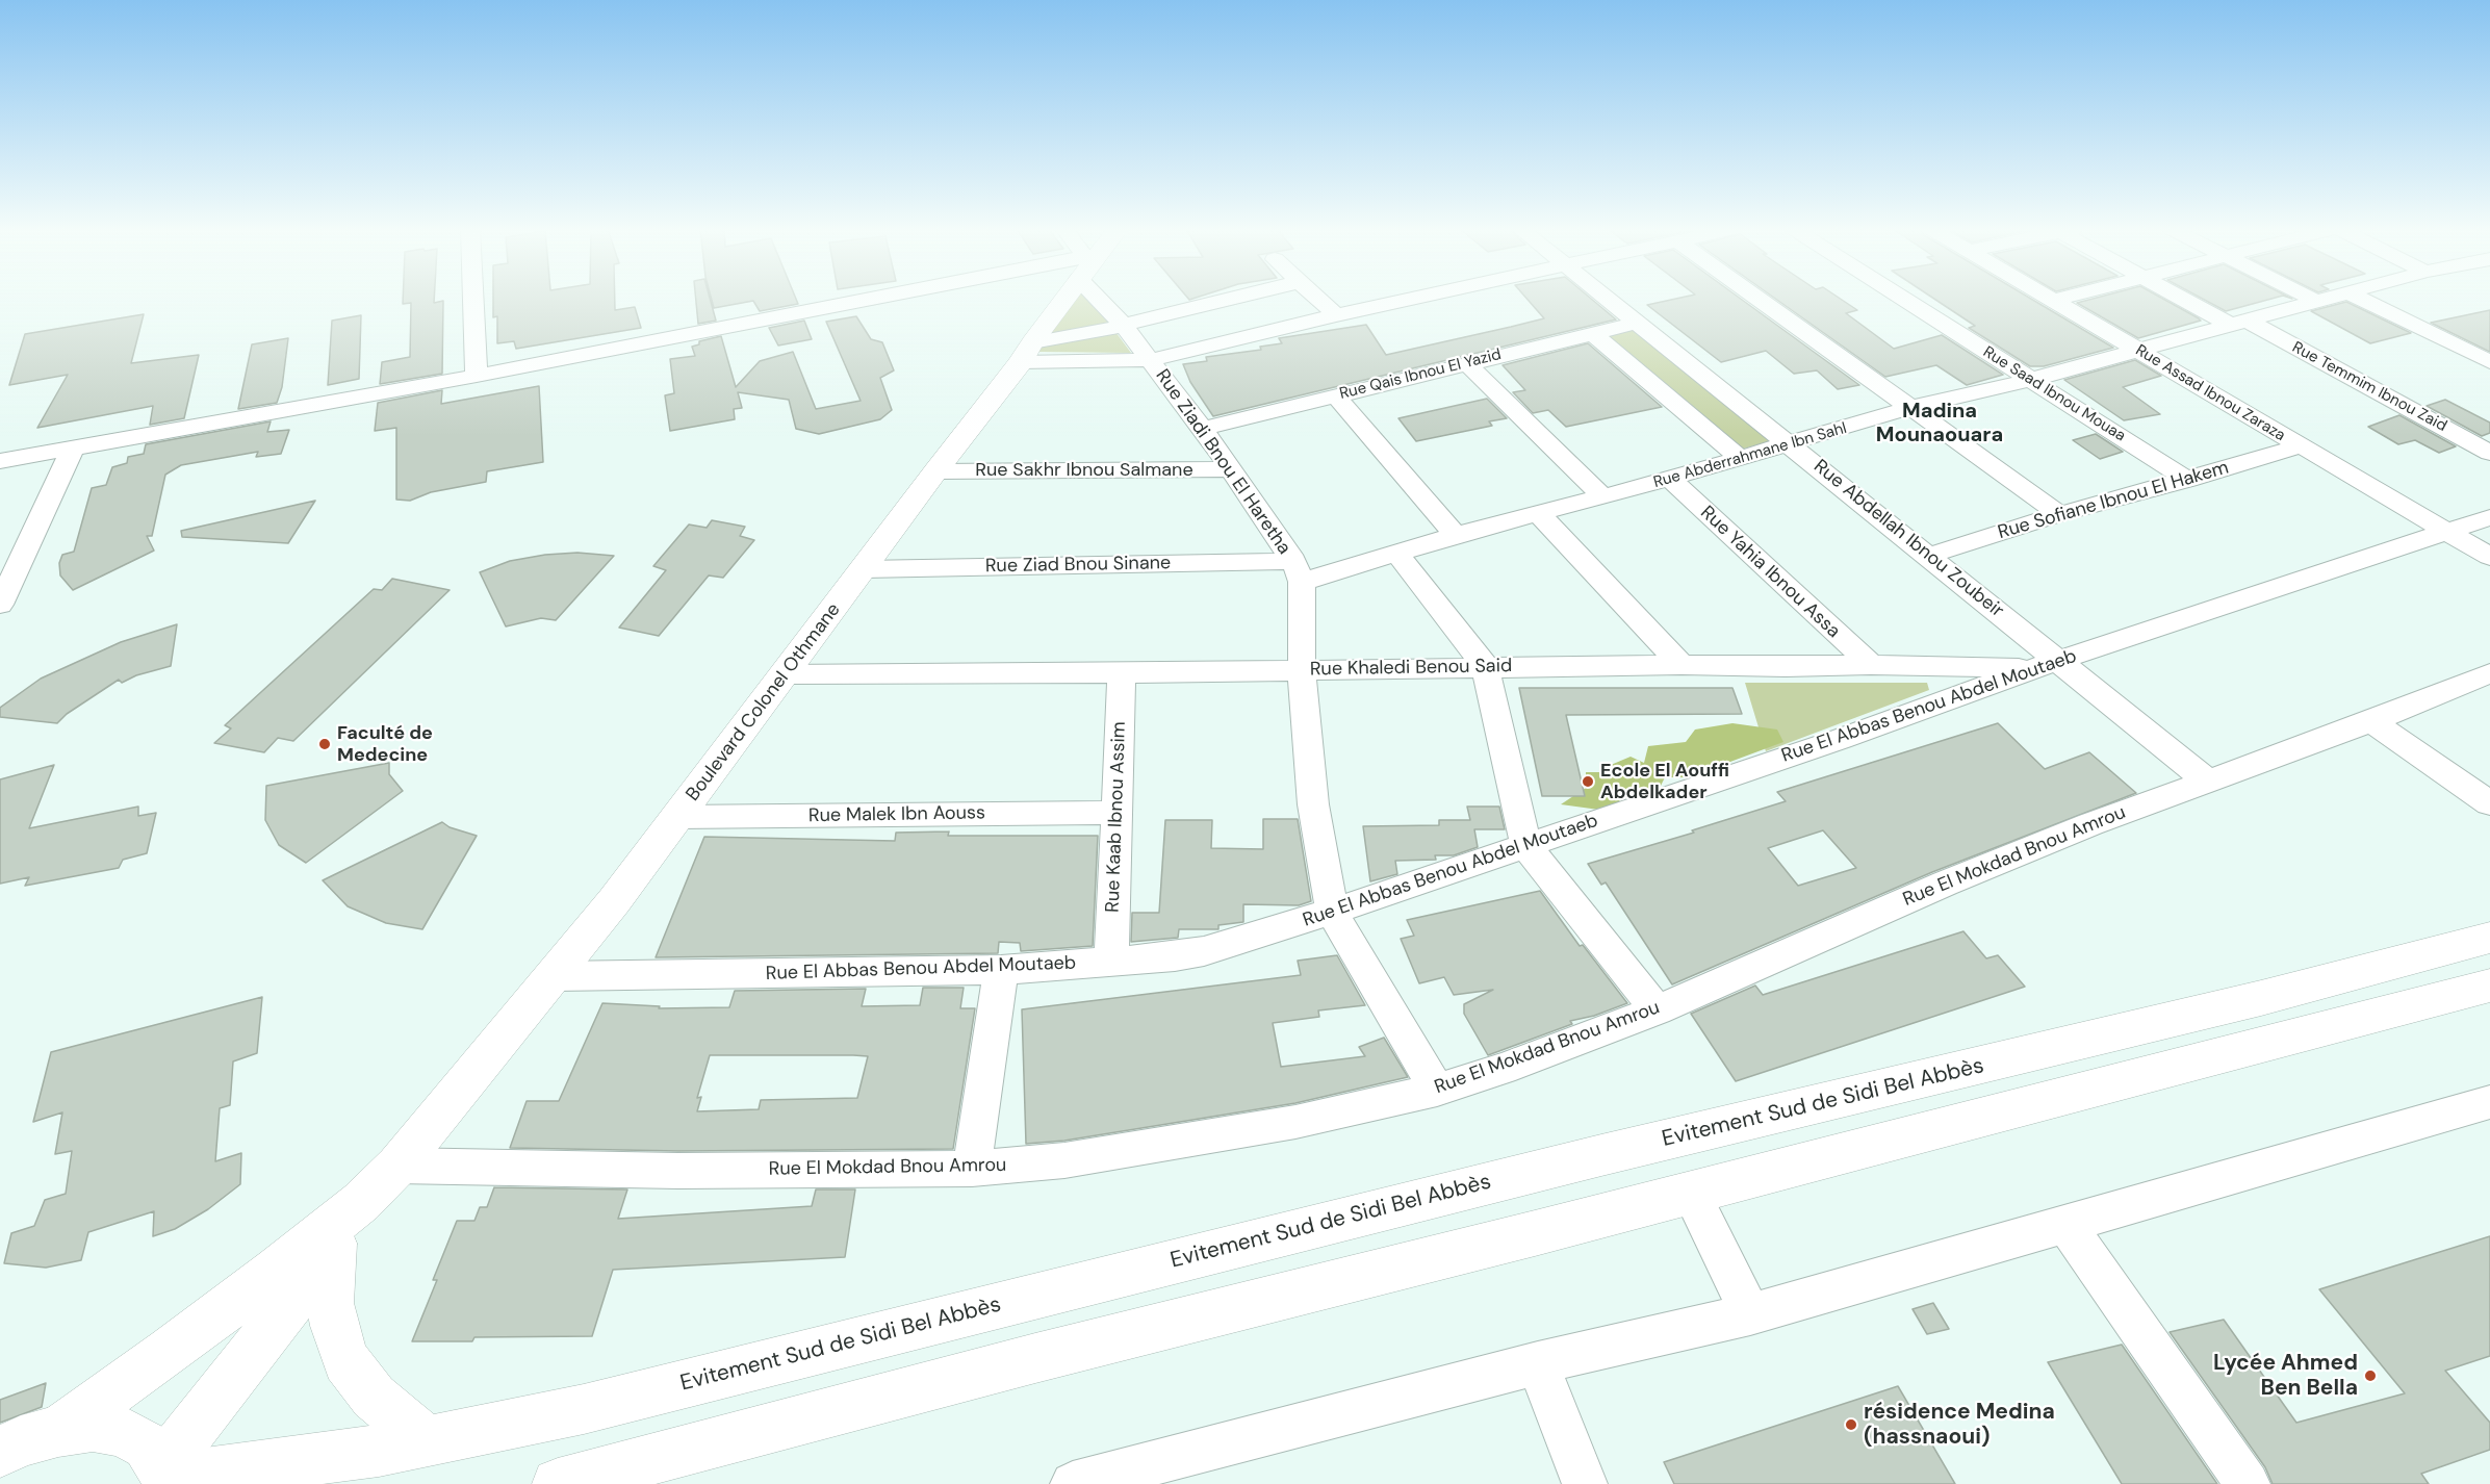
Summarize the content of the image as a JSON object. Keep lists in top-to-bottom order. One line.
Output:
{"streets":{"main road":["Boulevard Colonel Othmane","Evitement Sud de Sidi Bel Abbès"],"street":["Rue Qais Ibnou El Yazid","Rue Temmim Ibnou Zaid","Rue Assad Ibnou Zaraza","Rue Saad Ibnou Mouaa","Rue Abderrahmane Ibn Sahl","Rue Ziadi Bnou El Haretha","Rue Sakhr Ibnou Salmane","Rue Sofiane Ibnou El Hakem","Rue Abdellah Ibnou Zoubeir","Rue Ziad Bnou Sinane","Rue Yahia Ibnou Assa","Rue Khaledi Benou Said","Rue El Abbas Benou Abdel Moutaeb","Rue Malek Ibn Aouss","Rue Kaab Ibnou Assim","Rue El Mokdad Bnou Amrou"]},"crossings":[["Rue Qais Ibnou El Yazid","Rue Ziadi Bnou El Haretha"],["Rue Qais Ibnou El Yazid","Rue Abdellah Ibnou Zoubeir"],["Rue Temmim Ibnou Zaid","Rue Abderrahmane Ibn Sahl"],["Rue Assad Ibnou Zaraza","Rue Abderrahmane Ibn Sahl"],["Rue Assad Ibnou Zaraza","Rue Sofiane Ibnou El Hakem"],["Rue Assad Ibnou Zaraza","Rue El Abbas Benou Abdel Moutaeb"],["Rue Saad Ibnou Mouaa","Rue Abderrahmane Ibn Sahl"],["Rue Saad Ibnou Mouaa","Rue Sofiane Ibnou El Hakem"],["Rue Abderrahmane Ibn Sahl","Rue Ziadi Bnou El Haretha"],["Rue Abderrahmane Ibn Sahl","Rue Abdellah Ibnou Zoubeir"],["Rue Abderrahmane Ibn Sahl","Rue Ziad Bnou Sinane"],["Rue Abderrahmane Ibn Sahl","Rue Yahia Ibnou Assa"],["Rue Ziadi Bnou El Haretha","Rue Sakhr Ibnou Salmane"],["Rue Ziadi Bnou El Haretha","Rue Ziad Bnou Sinane"],["Rue Sakhr Ibnou Salmane","Boulevard Colonel Othmane"],["Rue Sofiane Ibnou El Hakem","Rue Abdellah Ibnou Zoubeir"],["Rue Abdellah Ibnou Zoubeir","Rue Khaledi Benou Said"],["Rue Abdellah Ibnou Zoubeir","Rue El Abbas Benou Abdel Moutaeb"],["Rue Abdellah Ibnou Zoubeir","Rue El Mokdad Bnou Amrou"],["Rue Ziad Bnou Sinane","Boulevard Colonel Othmane"],["Rue Yahia Ibnou Assa","Rue Khaledi Benou Said"],["Rue Khaledi Benou Said","Boulevard Colonel Othmane"],["Rue Khaledi Benou Said","Rue El Abbas Benou Abdel Moutaeb"],["Rue Khaledi Benou Said","Rue Kaab Ibnou Assim"],["Boulevard Colonel Othmane","Rue El Abbas Benou Abdel Moutaeb"],["Boulevard Colonel Othmane","Rue Malek Ibn Aouss"],["Boulevard Colonel Othmane","Rue El Mokdad Bnou Amrou"],["Rue El Abbas Benou Abdel Moutaeb","Rue Kaab Ibnou Assim"],["Rue Malek Ibn Aouss","Rue Kaab Ibnou Assim"]],"districts":["Madina Mounaouara"],"places":["Faculté de Medecine","Ecole El Aouffi Abdelkader","Lycée Ahmed Ben Bella","résidence Medina (hassnaoui)"]}
